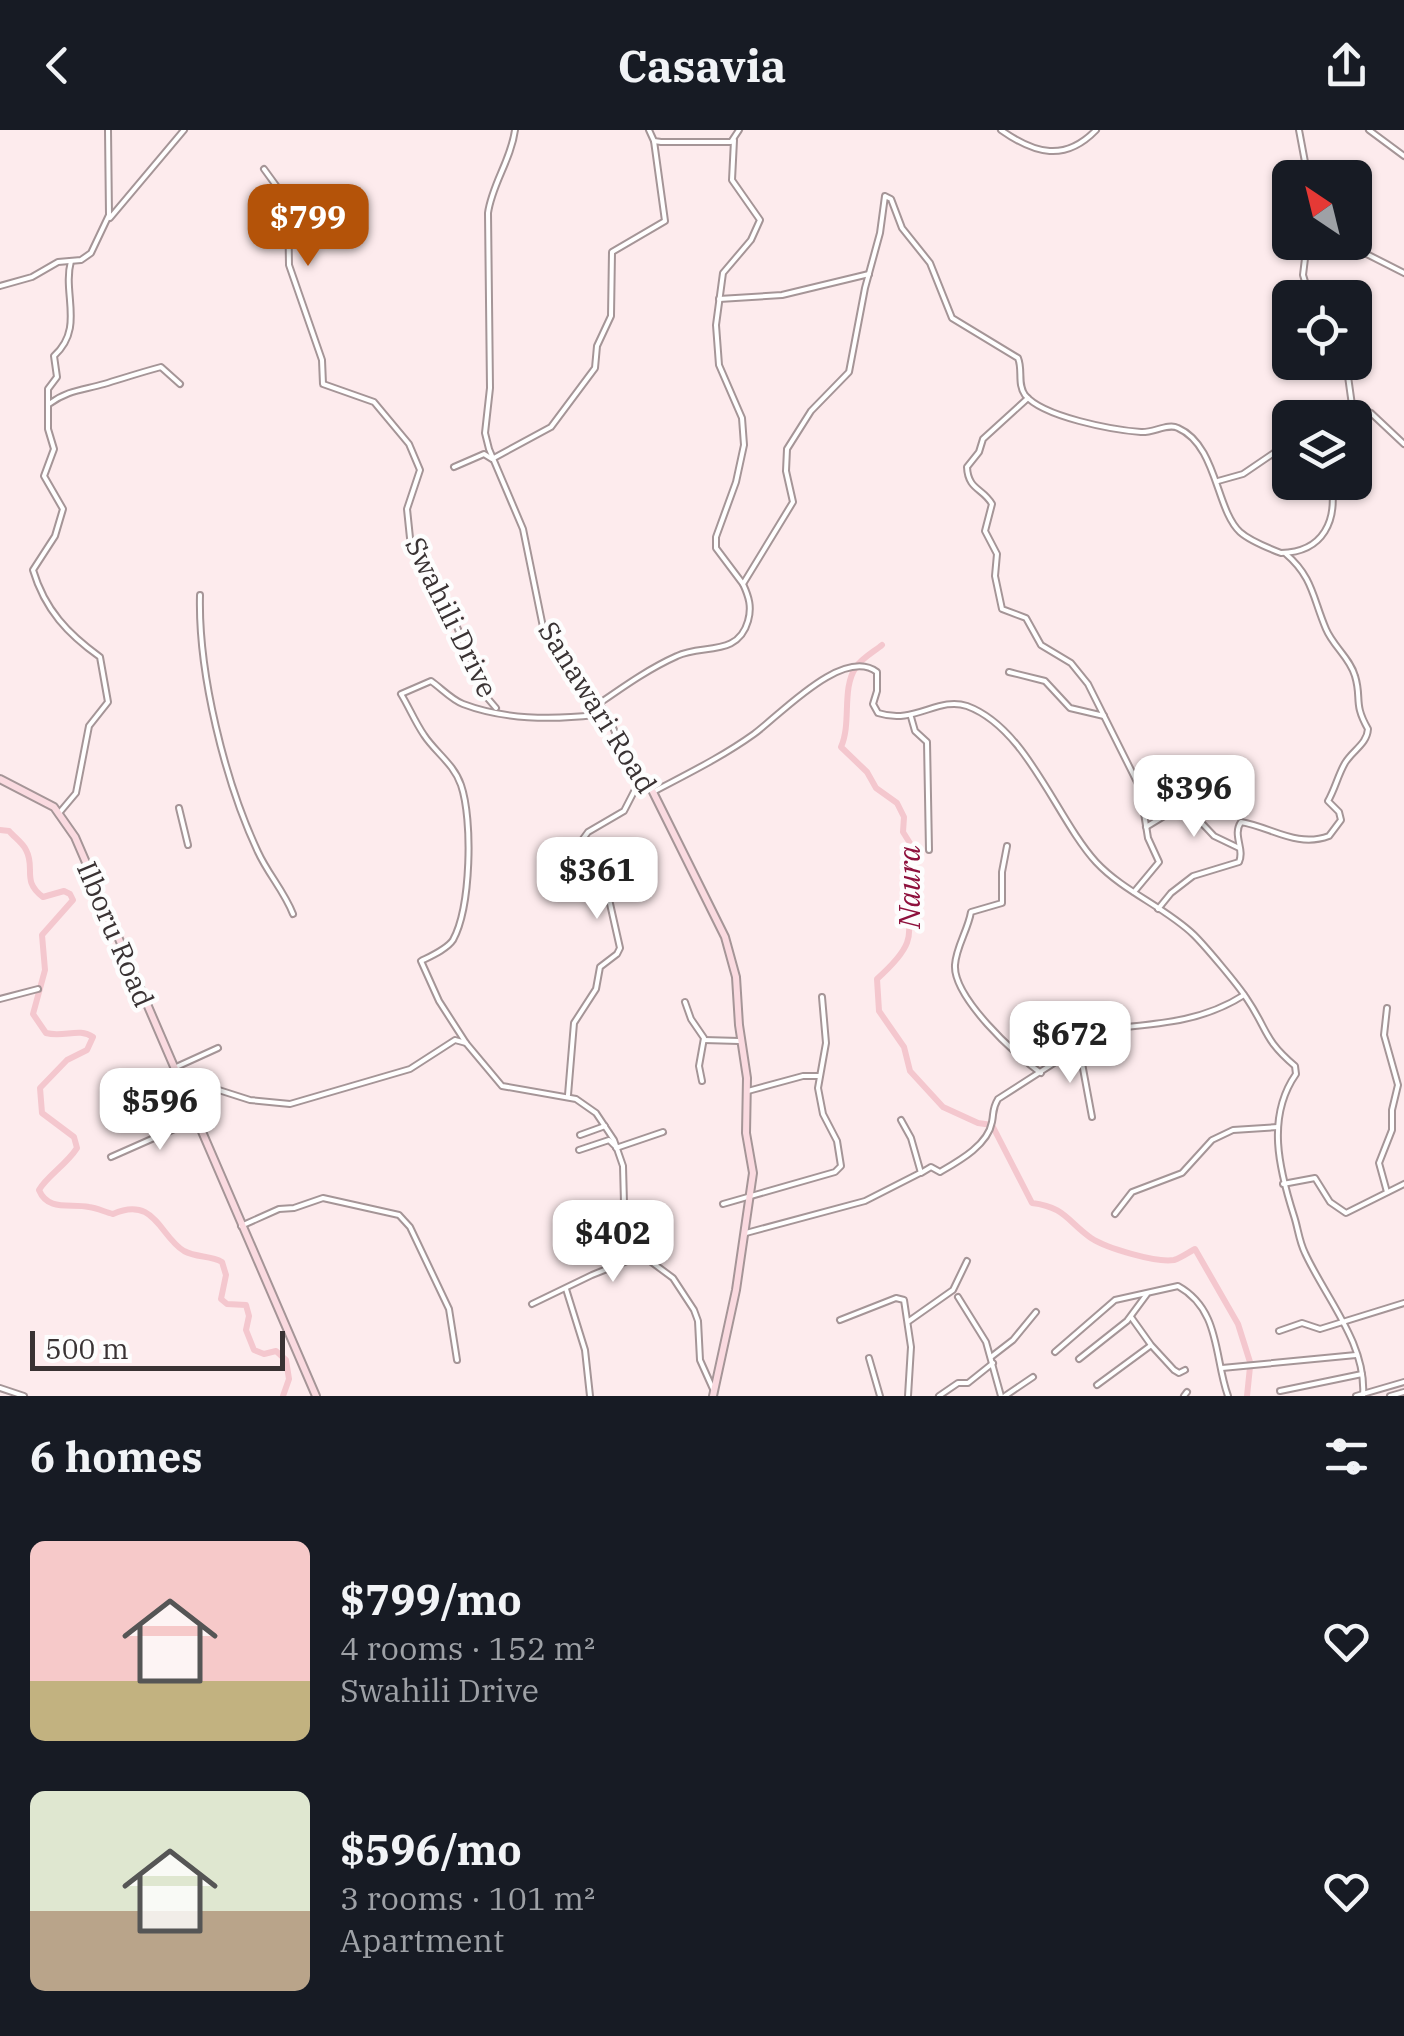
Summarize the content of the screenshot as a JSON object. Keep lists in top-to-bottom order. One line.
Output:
{"streets":{"street":["Swahili Drive","Sanawari Road","Ilboru Road"]},"water":["Naura"],"scale_bar":"500 m","north":"top left","page":{"header":"Casavia","price":["$799","$396","$361","$672","$596","$402"],"scale":"500 m","heading":"6 homes","list":[{"name":"$799/mo","note":"4 rooms · 152 m² · Swahili Drive"},{"name":"$596/mo","note":"3 rooms · 101 m² · Apartment"}]}}
